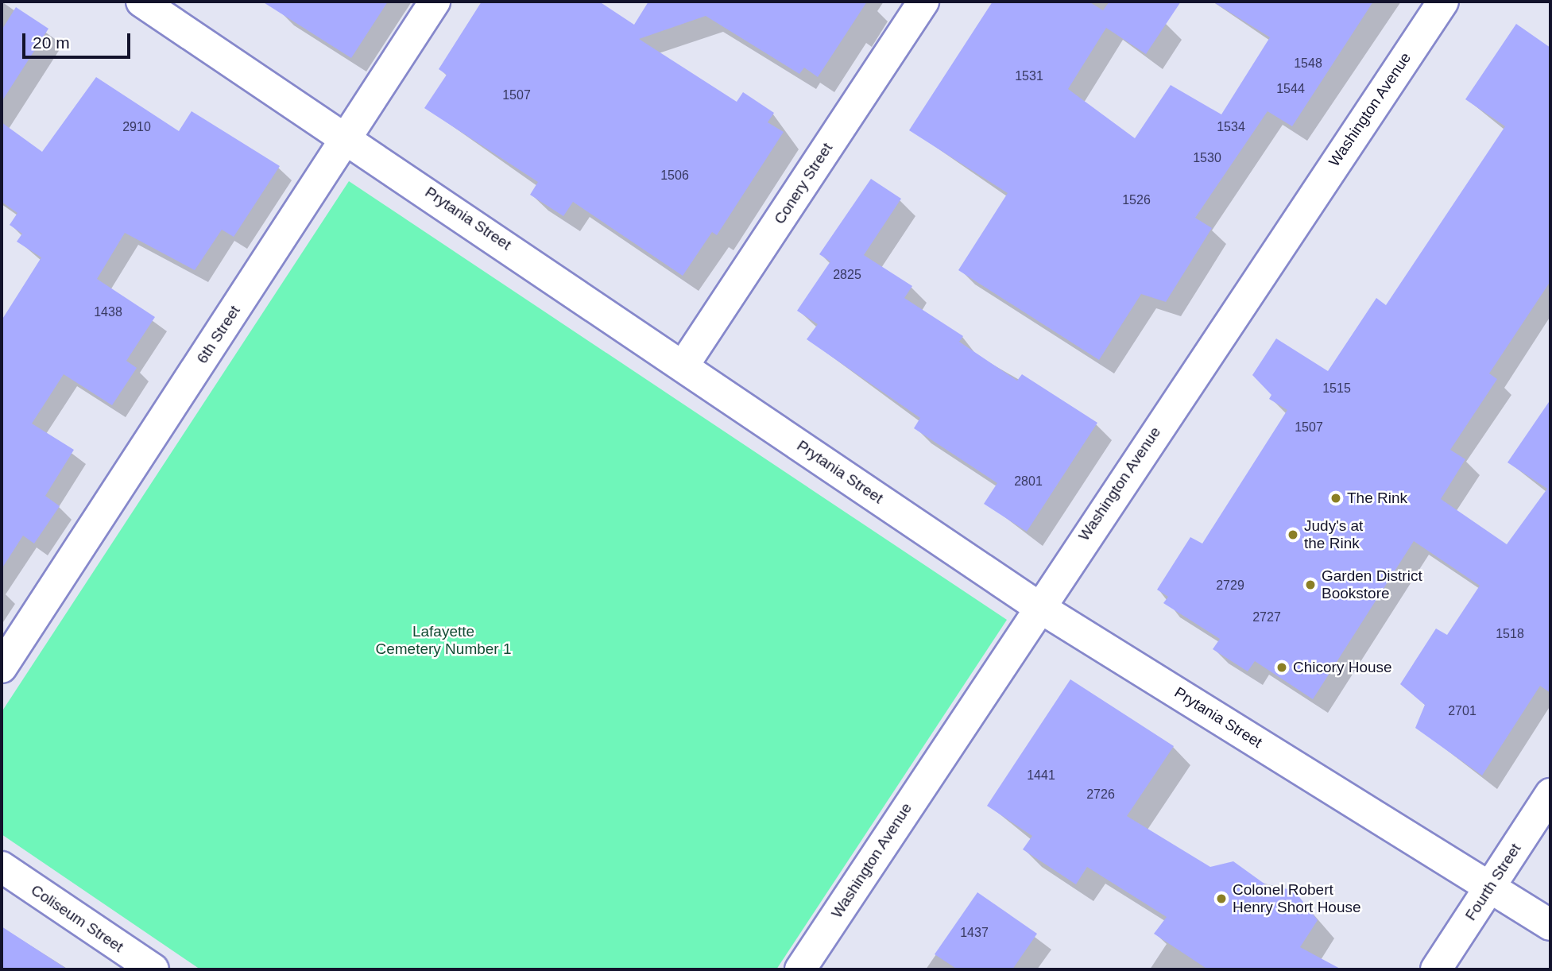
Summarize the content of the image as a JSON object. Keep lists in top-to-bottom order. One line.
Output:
{"streets":{"street":["Washington Avenue","Conery Street","Prytania Street","6th Street","Fourth Street","Coliseum Street"]},"crossings":[["Washington Avenue","Prytania Street"],["Conery Street","Prytania Street"],["Prytania Street","6th Street"],["Prytania Street","Fourth Street"]],"parks":["Lafayette Cemetery Number 1"],"places":["The Rink","Judy's at the Rink","Garden District Bookstore","Chicory House","Colonel Robert Henry Short House"],"house_numbers":["1548","1531","1544","1507","2910","1534","1530","1506","1526","2825","1438","1515","1507","2801","2729","2727","1518","2701","1441","2726","1437"],"scale_bar":"20 m"}
